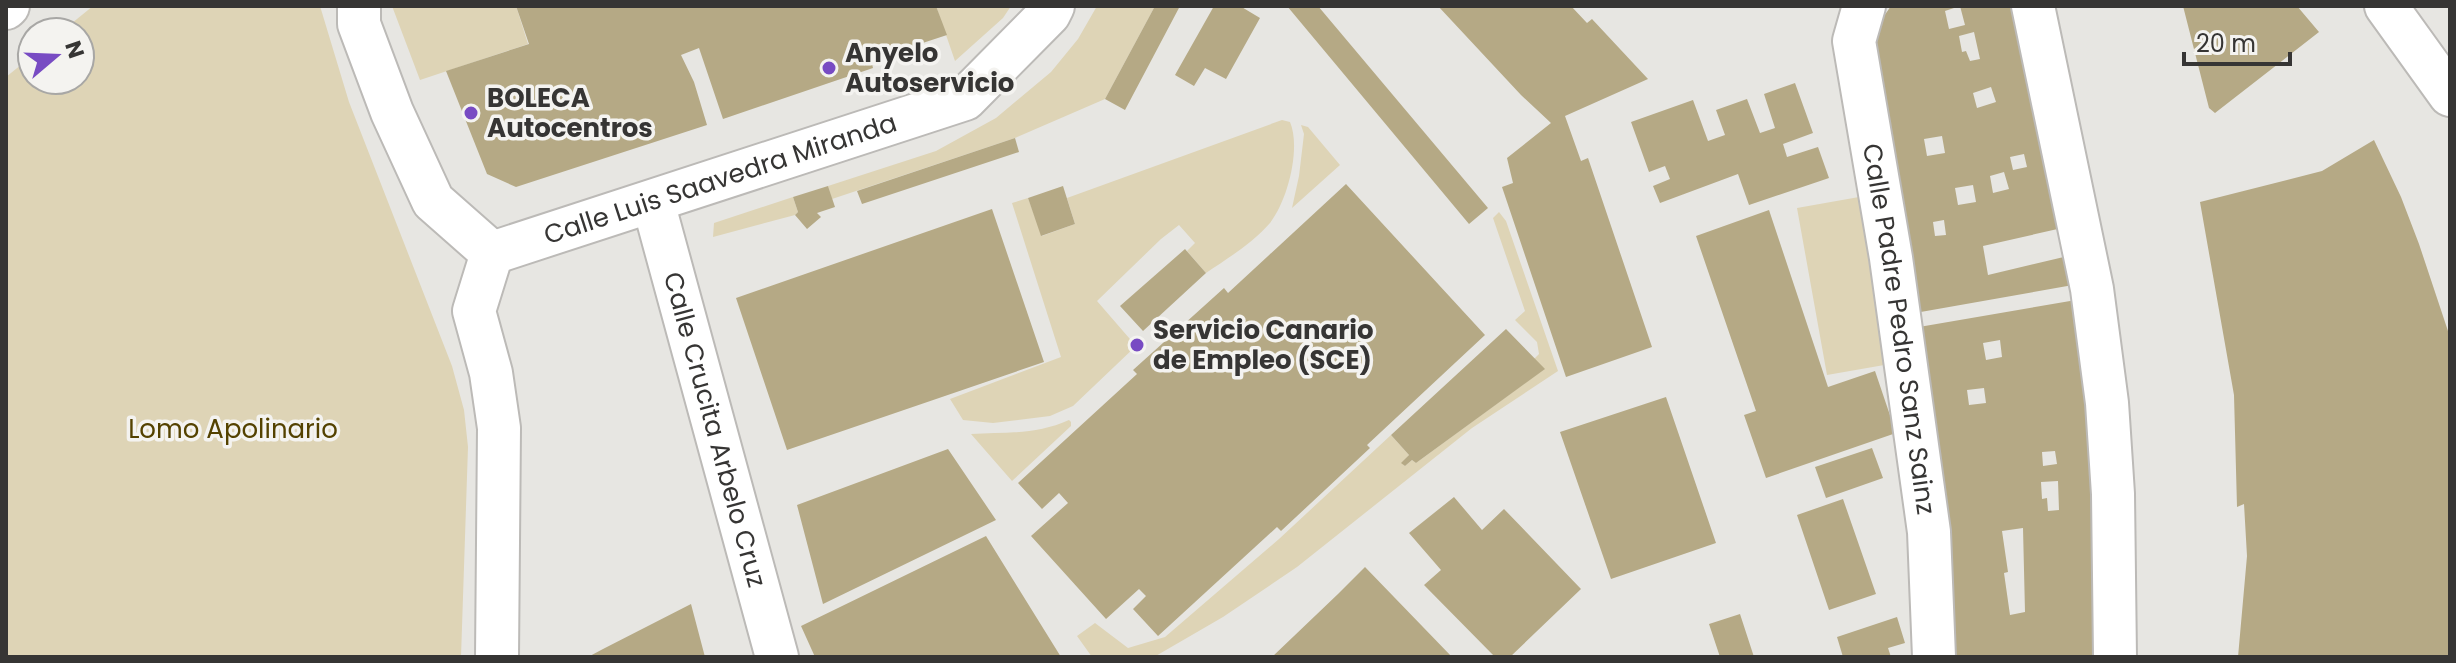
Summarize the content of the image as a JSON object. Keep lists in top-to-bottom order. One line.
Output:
{"streets":{"street":["Calle Luis Saavedra Miranda","Calle Padre Pedro Sanz Sainz","Calle Crucita Arbelo Cruz"]},"crossings":[["Calle Luis Saavedra Miranda","Calle Crucita Arbelo Cruz"]],"parks":["Lomo Apolinario"],"places":["Anyelo Autoservicio","BOLECA Autocentros","Servicio Canario de Empleo (SCE)"],"scale_bar":"20 m","north":"right"}
